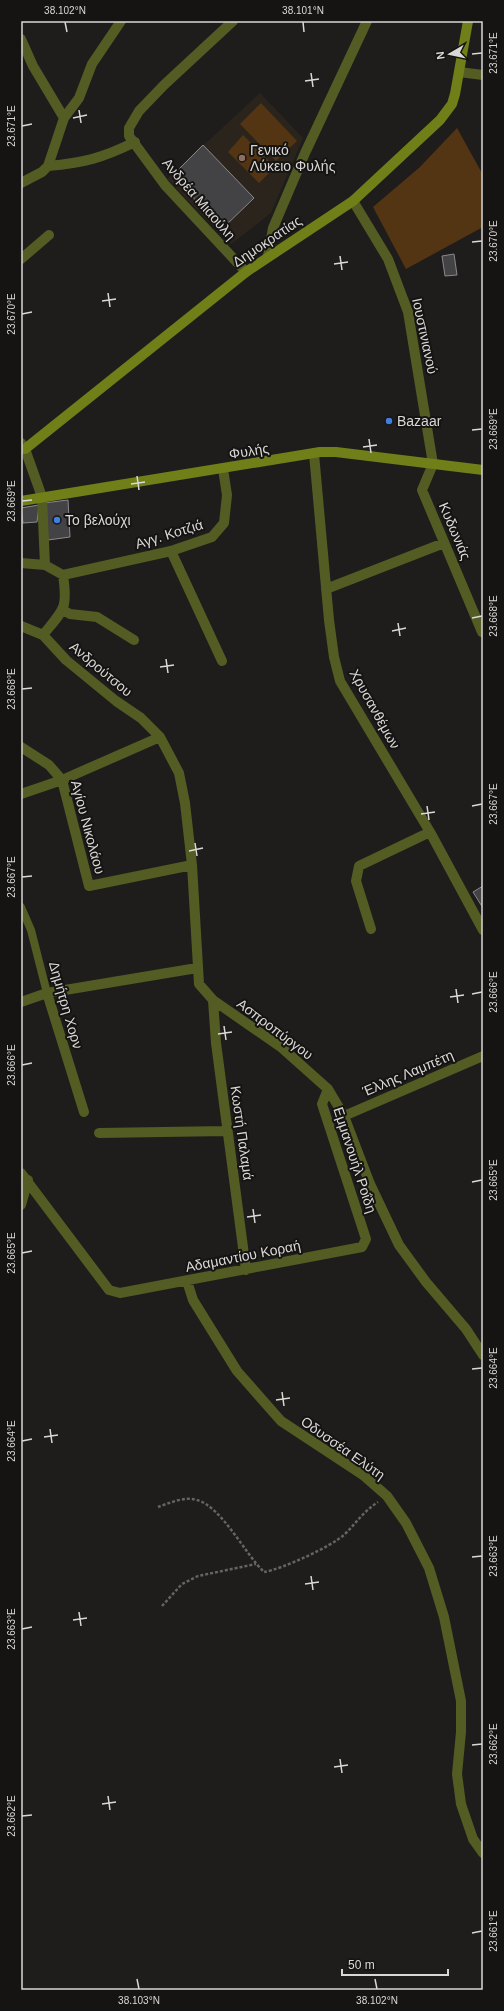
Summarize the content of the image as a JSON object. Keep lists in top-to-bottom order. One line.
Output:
{"streets":{"street":["Ανδρέα Μιαούλη","Δημοκρατίας","Ιουστινιανού","Φυλής","Κυδωνιάς","Αγγ. Κοτζιά","Ανδρούτσου","Χρυσανθέμων","Αγίου Νικολάου","Δημήτρη Χορν","Ασπροπύργου","Έλλης Λαμπέτη","Κωστή Παλαμά","Εμμανουήλ Ροΐδη","Αδαμαντίου Κοραή","Οδυσσέα Ελύτη"]},"crossings":[["Ανδρέα Μιαούλη","Δημοκρατίας"],["Δημοκρατίας","Ιουστινιανού"],["Ιουστινιανού","Φυλής"],["Ιουστινιανού","Κυδωνιάς"],["Φυλής","Κυδωνιάς"],["Φυλής","Αγγ. Κοτζιά"],["Φυλής","Χρυσανθέμων"],["Ανδρούτσου","Ασπροπύργου"],["Αγίου Νικολάου","Ασπροπύργου"],["Ασπροπύργου","Έλλης Λαμπέτη"],["Ασπροπύργου","Κωστή Παλαμά"],["Ασπροπύργου","Εμμανουήλ Ροΐδη"],["Κωστή Παλαμά","Αδαμαντίου Κοραή"],["Εμμανουήλ Ροΐδη","Αδαμαντίου Κοραή"],["Αδαμαντίου Κοραή","Οδυσσέα Ελύτη"]],"places":["Γενικό Λύκειο Φυλής","Bazaar","Το βελούχι"],"scale_bar":"50 m","north":"left","coordinates":["38.102°N","38.101°N","23.671°E","23.670°E","23.669°E","23.668°E","23.667°E","23.666°E","23.665°E","23.664°E","23.663°E","23.662°E","23.661°E","38.103°N"]}
